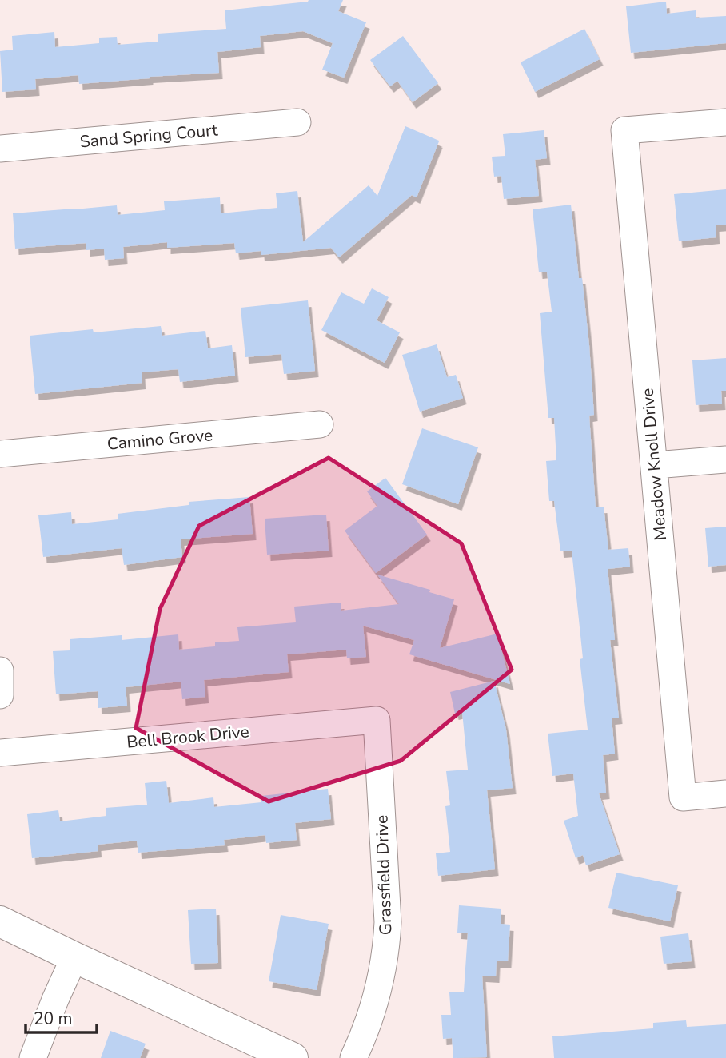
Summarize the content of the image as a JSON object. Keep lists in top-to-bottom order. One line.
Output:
{"streets":{"street":["Sand Spring Court","Camino Grove","Meadow Knoll Drive","Bell Brook Drive","Grassfield Drive"]},"crossings":[["Bell Brook Drive","Grassfield Drive"]],"scale_bar":"20 m"}
